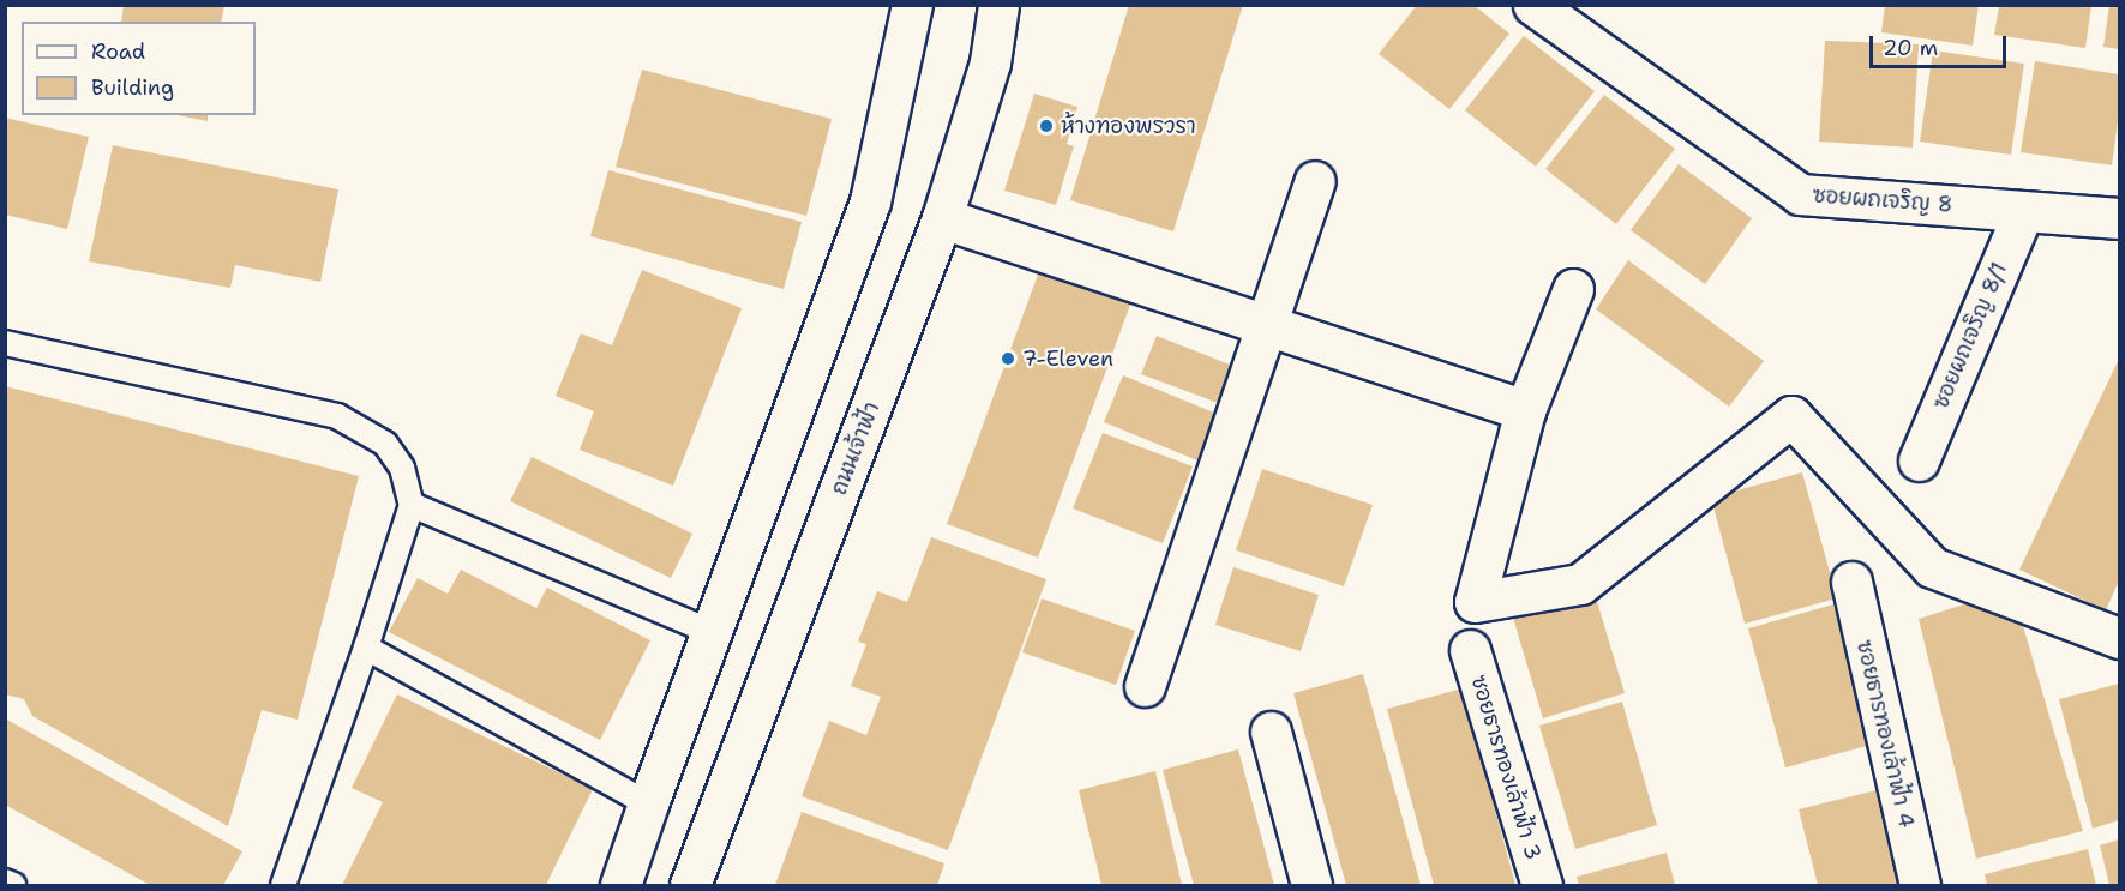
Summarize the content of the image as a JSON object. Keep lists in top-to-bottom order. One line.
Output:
{"streets":{"street":["ซอยผถเจริญ 8","ซอยผถเจริญ 8/1","ถนนเจ้าฟ้า","ซอยธารทองเล้าฟ้า 4","ซอยธารทองเล้าฟ้า 3"]},"crossings":[["ซอยผถเจริญ 8","ซอยผถเจริญ 8/1"]],"places":["ห้างทองพรวรา","7-Eleven"],"legend":["Road","Building"],"scale_bar":"20 m"}
